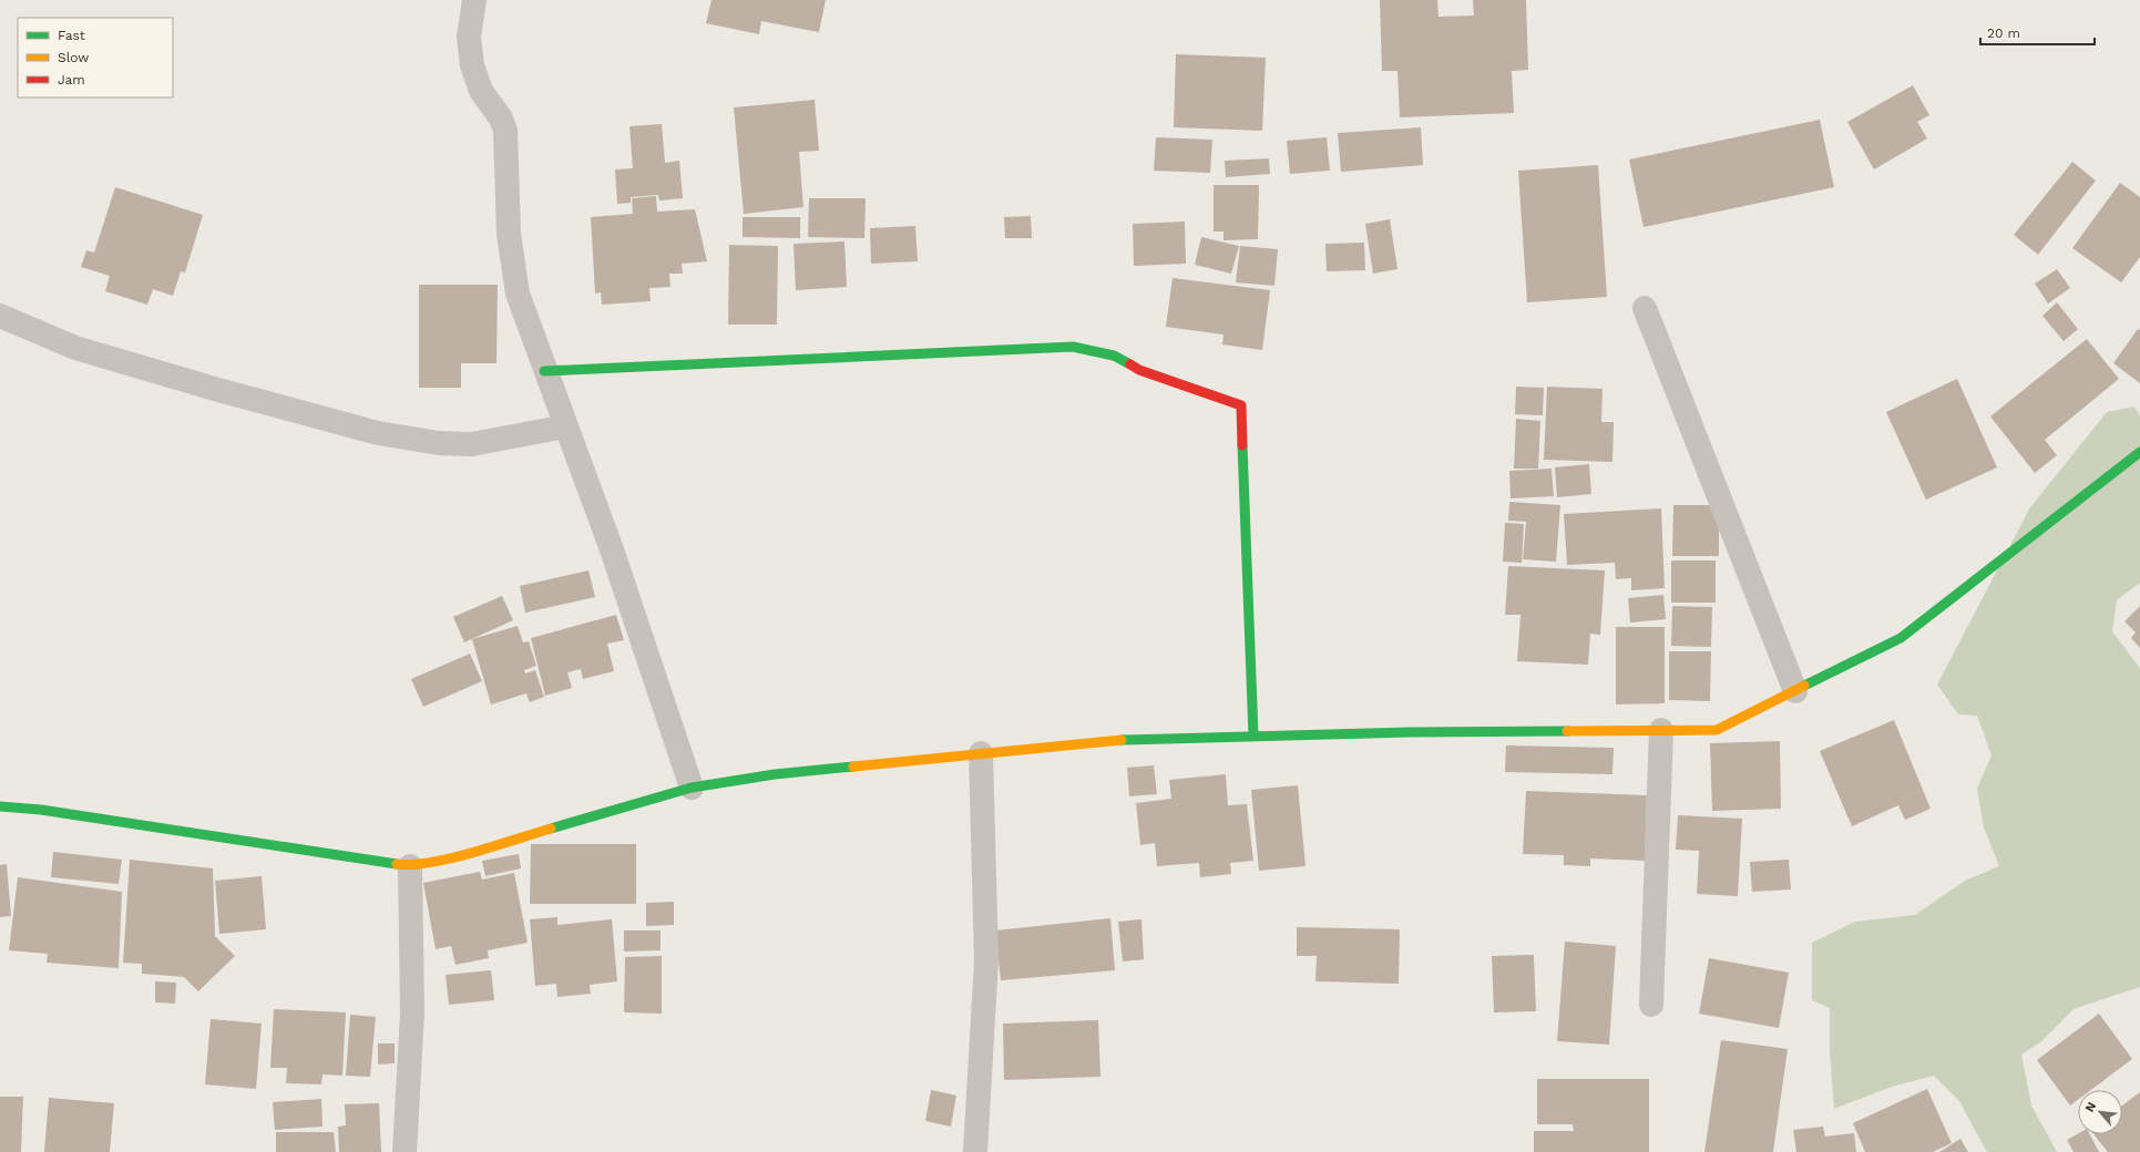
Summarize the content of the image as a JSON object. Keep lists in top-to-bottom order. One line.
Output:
{"legend":["Fast","Slow","Jam"],"scale_bar":"20 m","north":"top left"}
